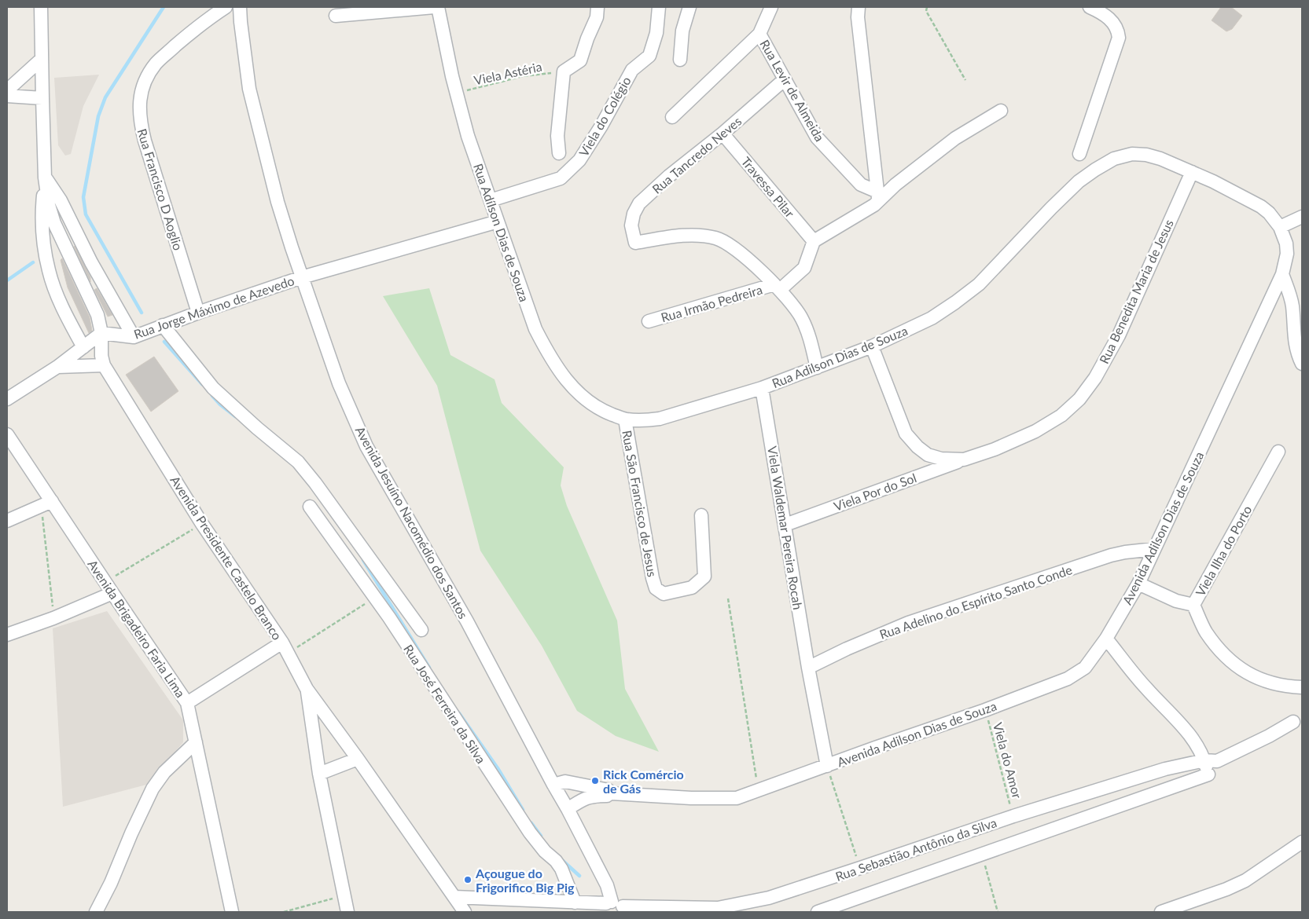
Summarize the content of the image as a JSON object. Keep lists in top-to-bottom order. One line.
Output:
{"streets":{"street":["Rua Levir de Almeida","Viela do Colégio","Rua Tancredo Neves","Travessa Pilar","Rua Francisco D Aoglio","Rua Adílson Dias de Souza","Rua Benedita Maria de Jesus","Rua Irmão Pedreira","Rua Jorge Máximo de Azevedo","Rua Adilson Dias de Souza","Viela Por do Sol","Rua São Francisco de Jesus","Avenida Jesuíno Nacomédio dos Santos","Viela Waldemar Pereira Rocah","Avenida Adilson Dias de Souza","Viela Ilha do Porto","Avenida Presidente Castelo Branco","Rua Adelino do Espírito Santo Conde","Avenida Brigadeiro Faria Lima","Rua José Ferreira da Silva","Rua Sebastião Antônio da Silva"],"path":["Viela Astéria","Viela do Amor"]},"crossings":[["Viela Astéria","Rua Adílson Dias de Souza"],["Rua Levir de Almeida","Rua Tancredo Neves"],["Viela do Colégio","Rua Adílson Dias de Souza"],["Rua Tancredo Neves","Travessa Pilar"],["Rua Tancredo Neves","Rua Irmão Pedreira"],["Rua Francisco D Aoglio","Rua Jorge Máximo de Azevedo"],["Rua Adílson Dias de Souza","Rua Jorge Máximo de Azevedo"],["Rua Adílson Dias de Souza","Rua Adilson Dias de Souza"],["Rua Adílson Dias de Souza","Rua São Francisco de Jesus"],["Rua Benedita Maria de Jesus","Rua Adilson Dias de Souza"],["Rua Benedita Maria de Jesus","Viela Por do Sol"],["Rua Benedita Maria de Jesus","Avenida Adilson Dias de Souza"],["Rua Jorge Máximo de Azevedo","Avenida Jesuíno Nacomédio dos Santos"],["Rua Jorge Máximo de Azevedo","Avenida Presidente Castelo Branco"],["Rua Jorge Máximo de Azevedo","Rua José Ferreira da Silva"],["Rua Adilson Dias de Souza","Rua São Francisco de Jesus"],["Rua Adilson Dias de Souza","Viela Waldemar Pereira Rocah"],["Rua Adilson Dias de Souza","Avenida Adilson Dias de Souza"],["Viela Por do Sol","Viela Waldemar Pereira Rocah"],["Avenida Jesuíno Nacomédio dos Santos","Avenida Adilson Dias de Souza"],["Avenida Jesuíno Nacomédio dos Santos","Rua Sebastião Antônio da Silva"],["Viela Waldemar Pereira Rocah","Rua Adelino do Espírito Santo Conde"],["Avenida Adilson Dias de Souza","Rua Adelino do Espírito Santo Conde"],["Avenida Adilson Dias de Souza","Viela do Amor"],["Avenida Presidente Castelo Branco","Rua Sebastião Antônio da Silva"],["Rua José Ferreira da Silva","Rua Sebastião Antônio da Silva"],["Viela do Amor","Rua Sebastião Antônio da Silva"]],"places":["Rick Comércio de Gás","Açougue do Frigorifico Big Pig"]}
